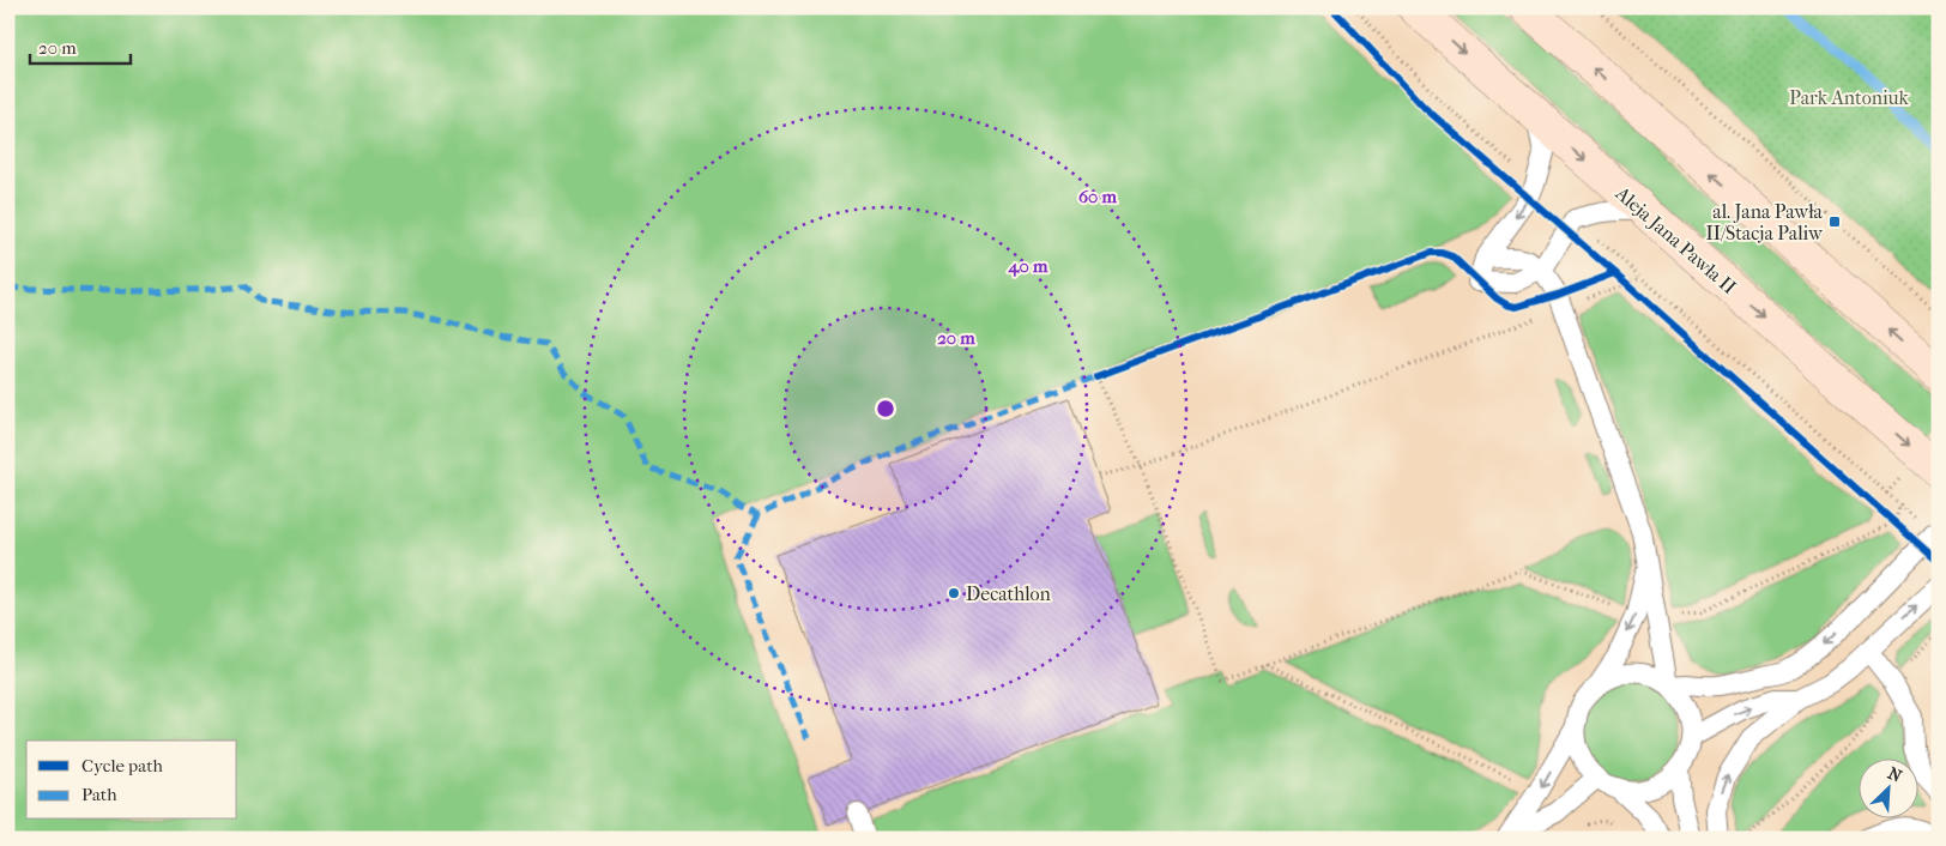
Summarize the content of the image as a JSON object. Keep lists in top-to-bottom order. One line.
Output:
{"streets":{"main road":["Aleja Jana Pawła II"]},"parks":["Park Antoniuk"],"places":{"transit":["al. Jana Pawła II/Stacja Paliw"],"other":["Decathlon"]},"legend":["Cycle path","Path"],"scale_bar":"20 m","north":"top right","rings":["60 m","40 m","20 m"]}
